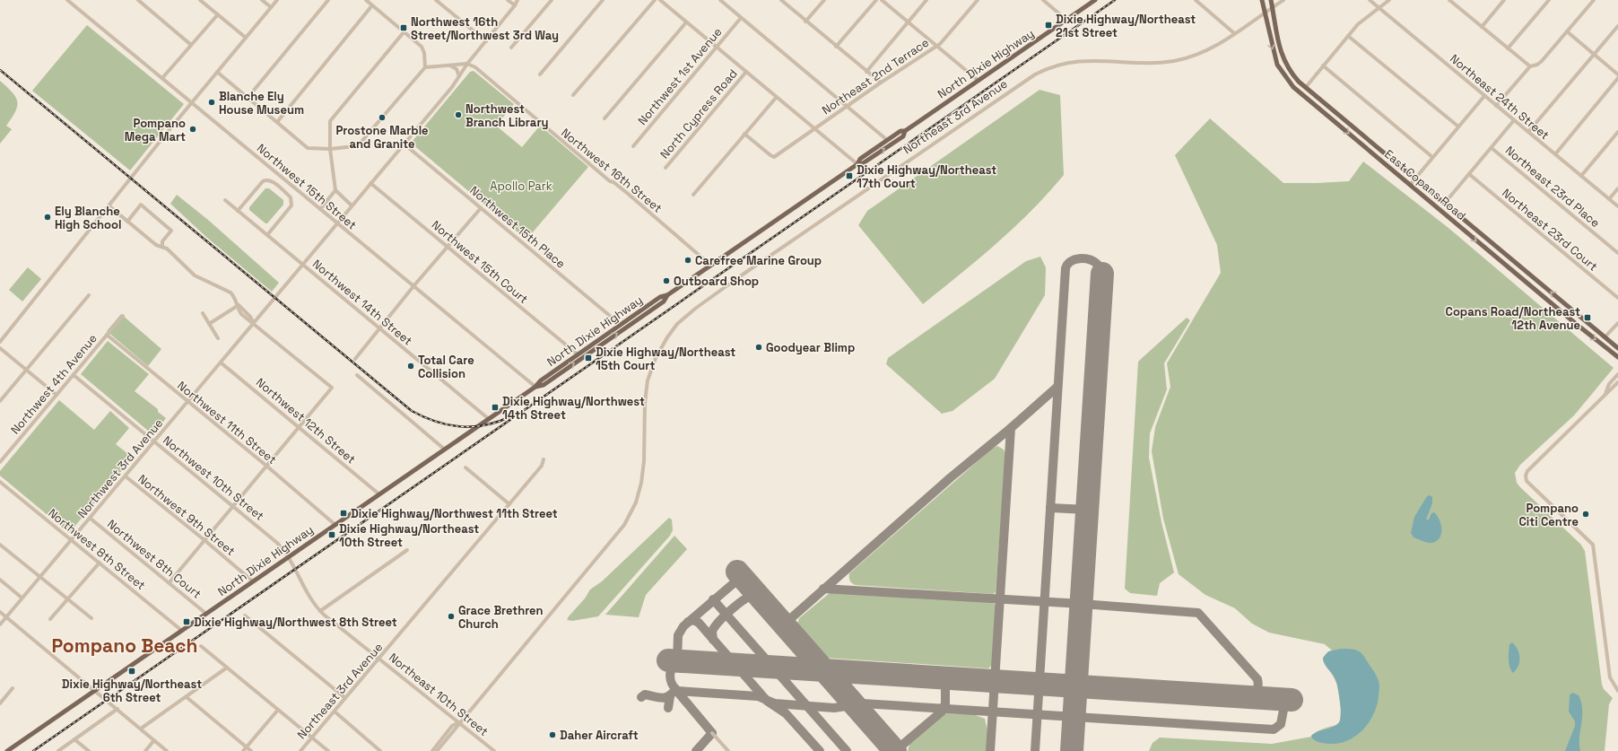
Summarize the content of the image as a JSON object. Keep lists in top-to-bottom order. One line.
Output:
{"streets":{"main road":["North Dixie Highway","East Copans Road"],"street":["Northwest 1st Avenue","Northeast 2nd Terrace","Northeast 24th Street","North Cypress Road","Northeast 3rd Avenue","Northwest 16th Street","Northwest 15th Street","Northeast 23rd Place","Northwest 15th Place","Northeast 23rd Court","Northwest 15th Court","Northwest 14th Street","Northwest 4th Avenue","Northwest 12th Street","Northwest 11th Street","Northwest 3rd Avenue","Northwest 10th Street","Northwest 9th Street","Northwest 8th Street","Northwest 8th Court","Northeast 10th Street"]},"crossings":[["North Dixie Highway","Northwest 16th Street"],["North Dixie Highway","Northwest 15th Street"],["North Dixie Highway","Northwest 15th Place"],["North Dixie Highway","Northwest 15th Court"],["North Dixie Highway","Northwest 14th Street"],["North Dixie Highway","Northwest 12th Street"],["North Dixie Highway","Northwest 11th Street"],["North Dixie Highway","Northwest 10th Street"],["North Dixie Highway","Northwest 9th Street"],["North Dixie Highway","Northwest 8th Street"],["North Dixie Highway","Northwest 8th Court"],["North Dixie Highway","Northeast 10th Street"],["Northeast 3rd Avenue","East Copans Road"],["Northeast 3rd Avenue","Northeast 10th Street"],["Northwest 16th Street","Northwest 3rd Avenue"],["Northwest 15th Street","Northwest 3rd Avenue"],["Northwest 15th Place","Northwest 3rd Avenue"],["Northwest 15th Court","Northwest 3rd Avenue"],["Northwest 14th Street","Northwest 3rd Avenue"],["Northwest 4th Avenue","Northwest 11th Street"],["Northwest 4th Avenue","Northwest 10th Street"],["Northwest 12th Street","Northwest 3rd Avenue"],["Northwest 11th Street","Northwest 3rd Avenue"],["Northwest 3rd Avenue","Northwest 10th Street"],["Northwest 3rd Avenue","Northwest 9th Street"],["Northwest 3rd Avenue","Northwest 8th Street"],["Northwest 3rd Avenue","Northwest 8th Court"],["Northwest 10th Street","Northeast 10th Street"]],"districts":["Pompano Beach"],"parks":["Apollo Park"],"places":{"transit":["Dixie Highway/Northeast 21st Street","Northwest 16th Street/Northwest 3rd Way","Dixie Highway/Northeast 17th Court","Copans Road/Northeast 12th Avenue","Dixie Highway/Northeast 15th Court","Dixie Highway/Northwest 14th Street","Dixie Highway/Northwest 11th Street","Dixie Highway/Northeast 10th Street","Dixie Highway/Northwest 8th Street","Dixie Highway/Northeast 6th Street"],"other":["Blanche Ely House Museum","Northwest Branch Library","Prostone Marble and Granite","Pompano Mega Mart","Ely Blanche High School","Carefree Marine Group","Outboard Shop","Goodyear Blimp","Total Care Collision","Pompano Citi Centre","Grace Brethren Church","Daher Aircraft"]}}
